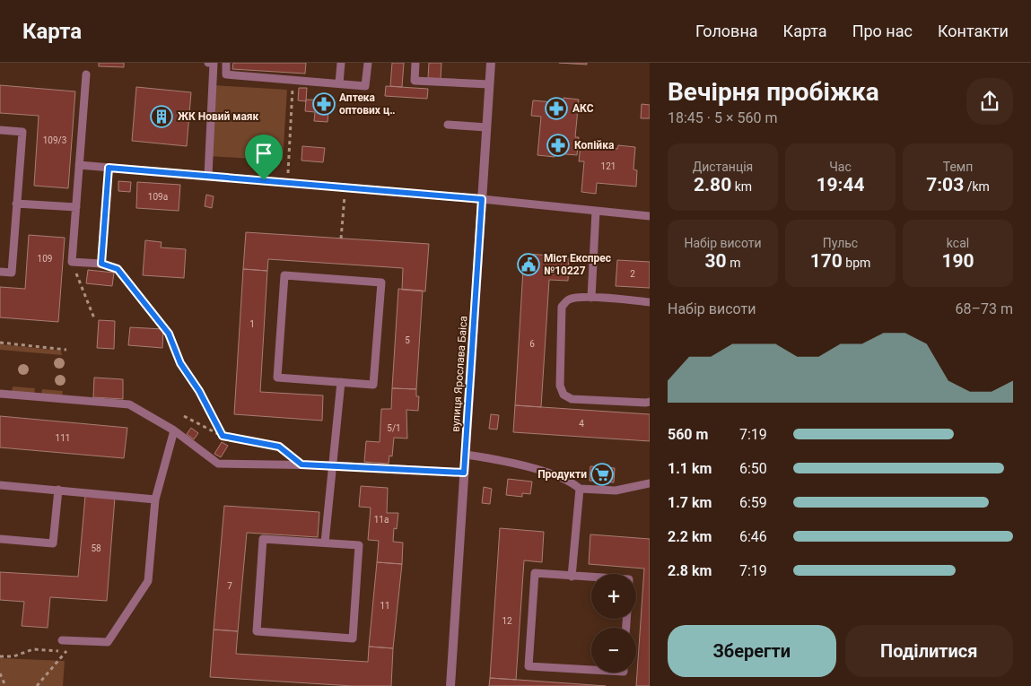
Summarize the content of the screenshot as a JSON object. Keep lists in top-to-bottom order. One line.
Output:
{"streets":{"street":["вулиця Ярослава Баіса"]},"places":{"pharmacy":["Аптека оптових ц‥","АКС","Копійка"],"building":["ЖК Новий маяк"],"public building":["Міст Експрес №10227"],"supermarket":["Продукти"]},"house_numbers":["109/3","121","109а","109","2","1","5","6","4","5/1","111","11а","58","7","11","12"],"page":{"header":"Карта","nav":["Головна","Карта","Про нас","Контакти"],"heading":["Вечірня пробіжка","18:45 · 5 × 560 m"],"stats":[["Дистанція","2.80 km"],["Час","19:44"],["Темп","7:03 /km"],["Набір висоти","30 m"],["Пульс","170 bpm"],["kcal","190"]],"chart":["Набір висоти","68–73 m"],"list":[{"name":"560 m","note":"7:19"},{"name":"1.1 km","note":"6:50"},{"name":"1.7 km","note":"6:59"},{"name":"2.2 km","note":"6:46"},{"name":"2.8 km","note":"7:19"}],"map_buttons":["+","−"],"buttons":["Зберегти","Поділитися"]}}
